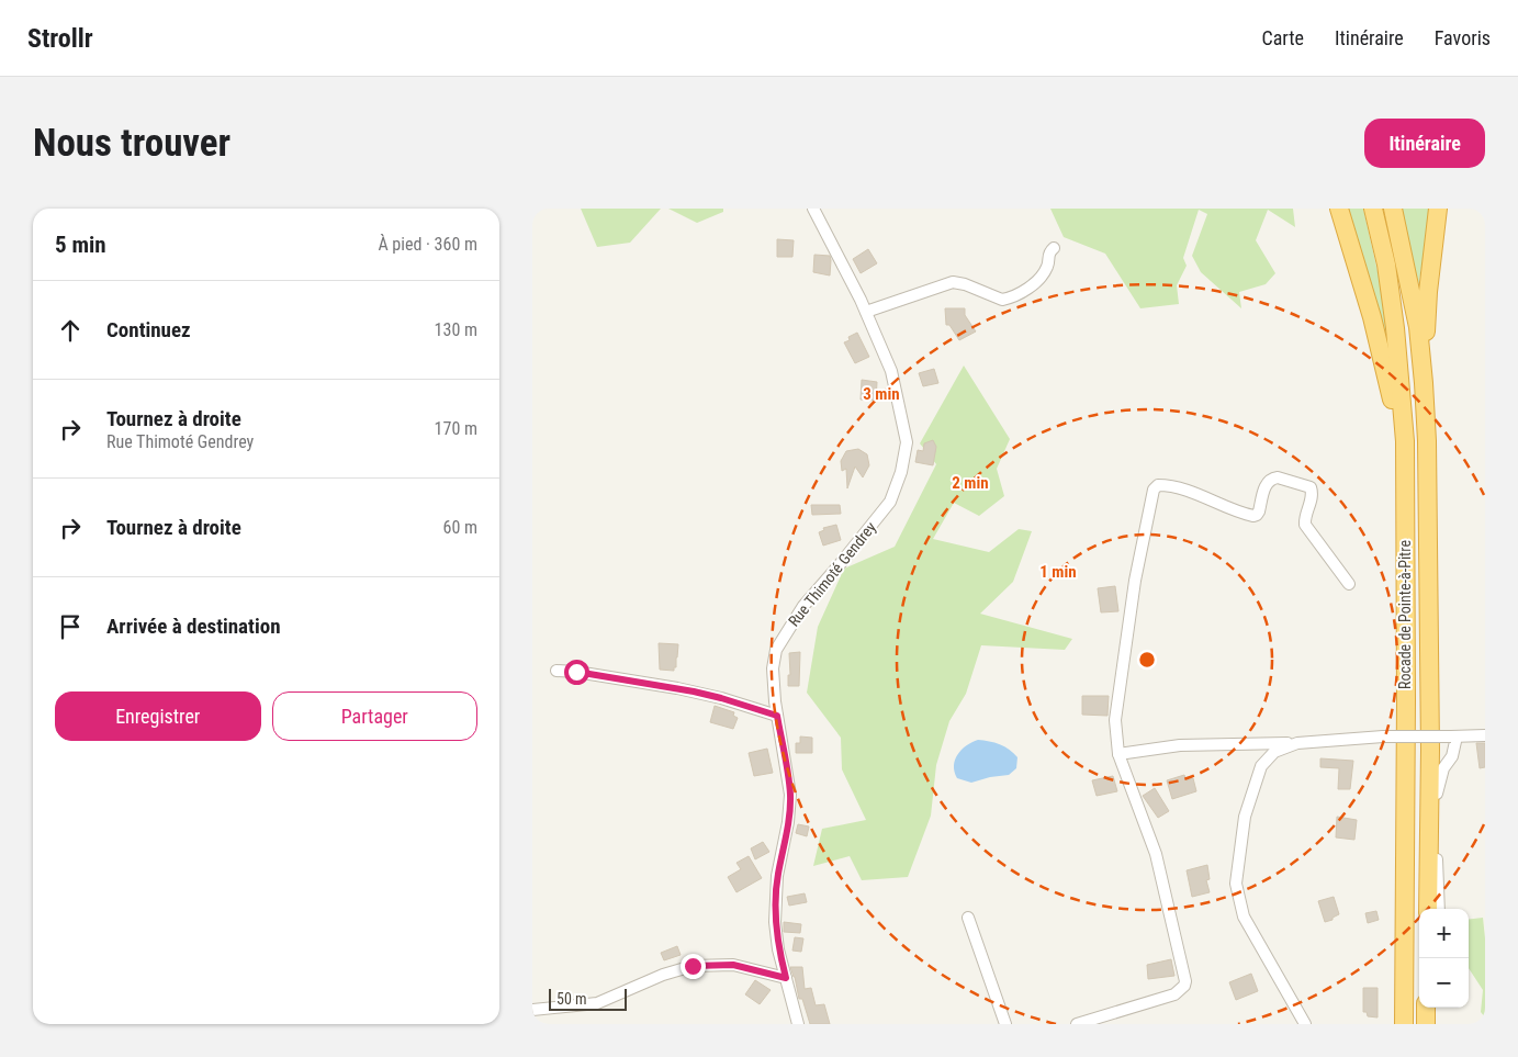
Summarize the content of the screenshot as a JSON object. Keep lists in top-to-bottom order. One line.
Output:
{"streets":{"highway":["Rocade de Pointe-à-Pitre"],"street":["Rue Thimoté Gendrey"]},"scale_bar":"50 m","page":{"header":"Strollr","nav":["Carte","Itinéraire","Favoris"],"buttons":["Itinéraire",["Enregistrer","Partager"]],"title":"Nous trouver","heading":["5 min","À pied · 360 m"],"list":[["Continuez","130 m"],["Tournez à droite","Rue Thimoté Gendrey","170 m"],["Tournez à droite","60 m"],"Arrivée à destination"],"map_buttons":["+","−"],"scale":"50 m"},"rings":["3 min","2 min","1 min"]}
